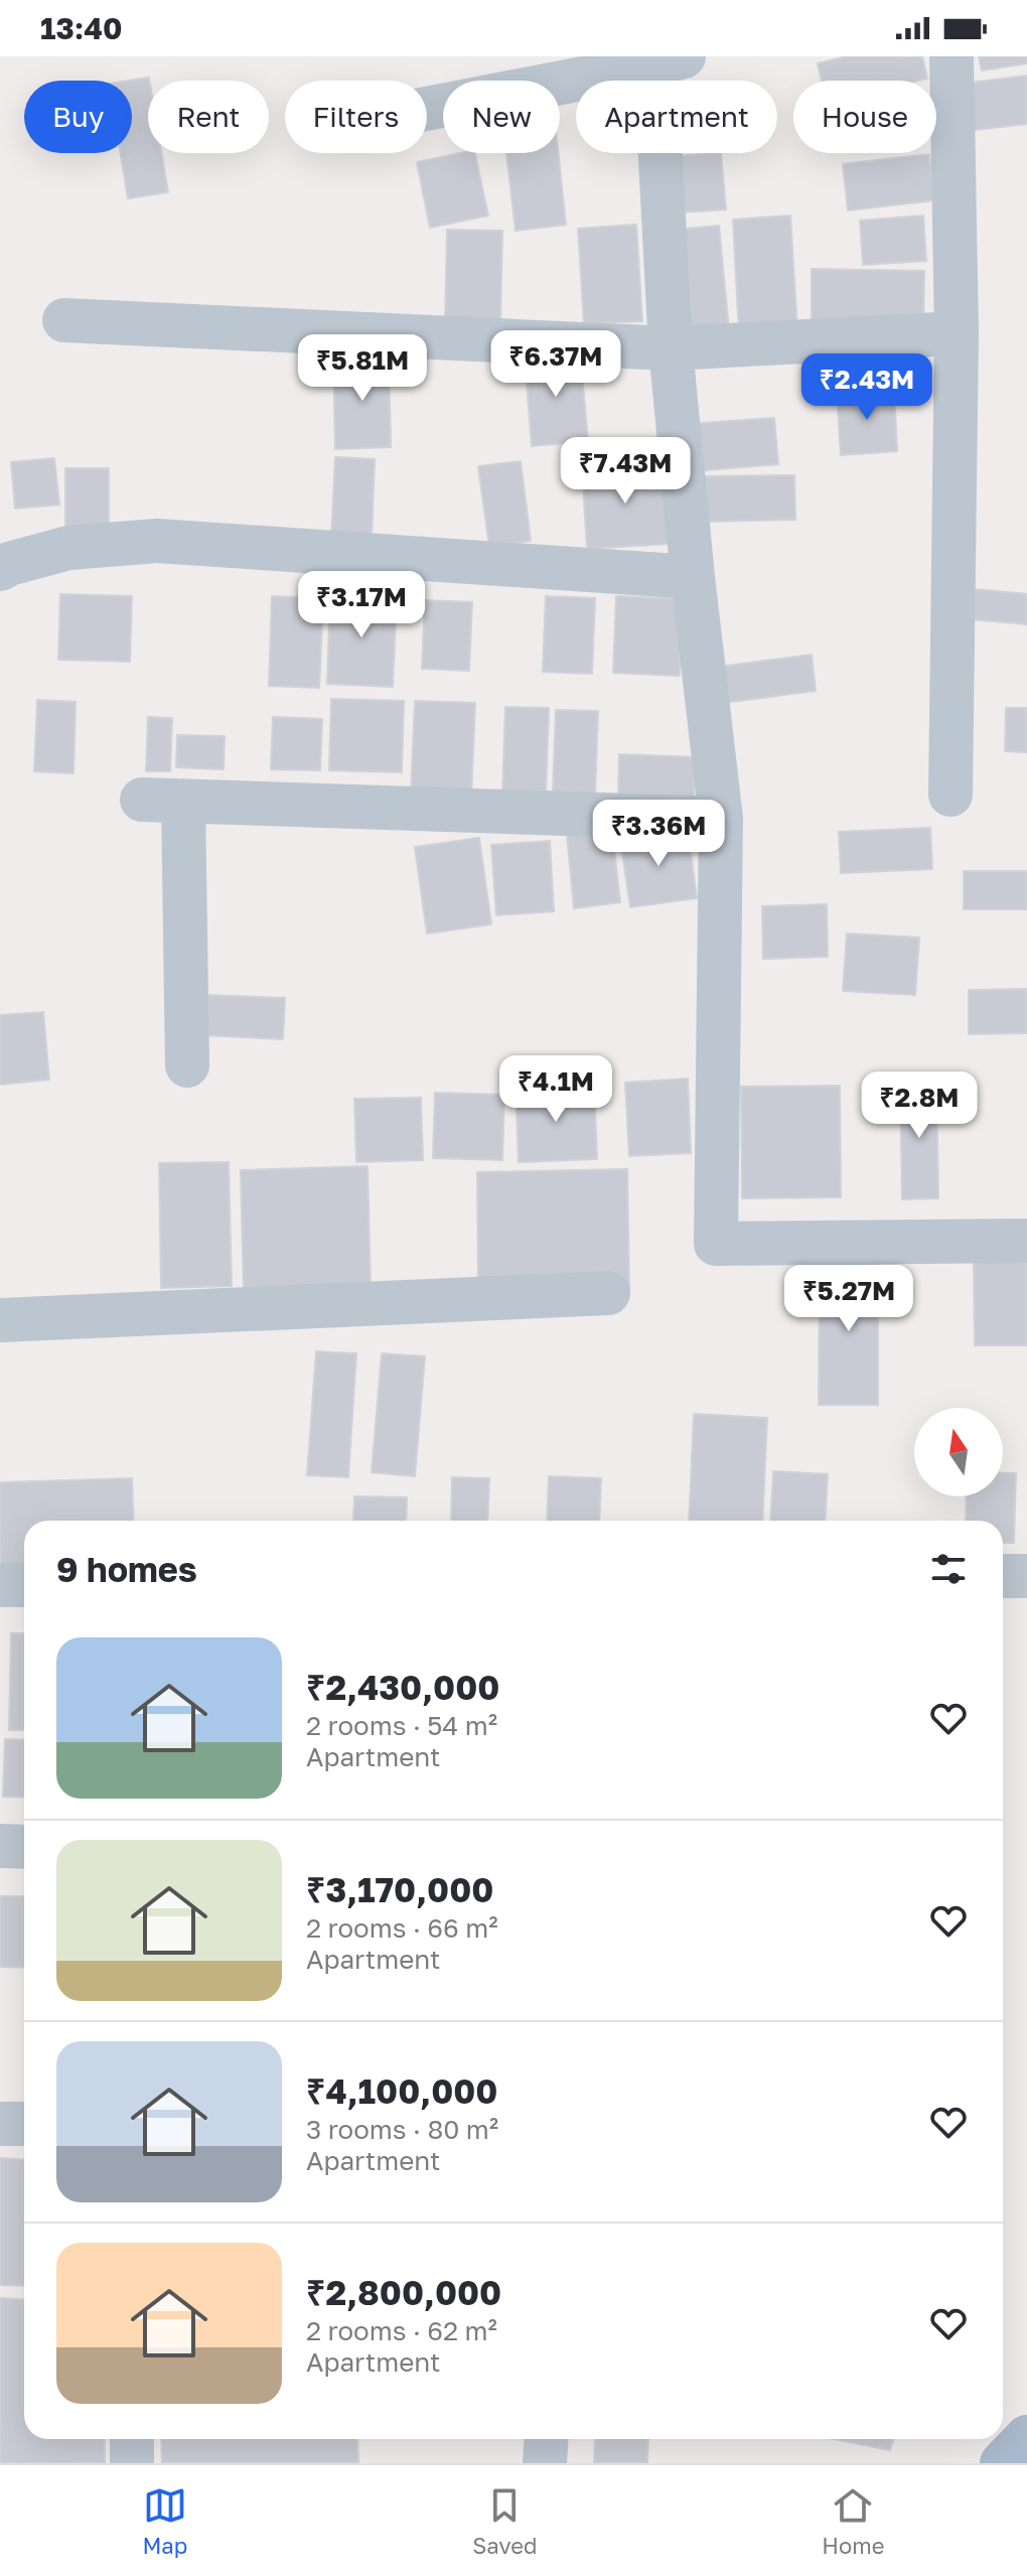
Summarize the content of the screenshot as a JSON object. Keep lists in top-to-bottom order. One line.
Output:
{"north":"top","page":{"status":"13:40","chip":["Buy","Rent","Filters","New","Apartment","House"],"price":["₹6.37M","₹5.81M","₹2.43M","₹7.43M","₹3.17M","₹3.36M","₹4.1M","₹2.8M","₹5.27M"],"heading":"9 homes","list":[{"name":"₹2,430,000","note":"2 rooms · 54 m² · Apartment"},{"name":"₹3,170,000","note":"2 rooms · 66 m² · Apartment"},{"name":"₹4,100,000","note":"3 rooms · 80 m² · Apartment"},{"name":"₹2,800,000","note":"2 rooms · 62 m² · Apartment"}],"tabs":["Map","Saved","Home"]}}
